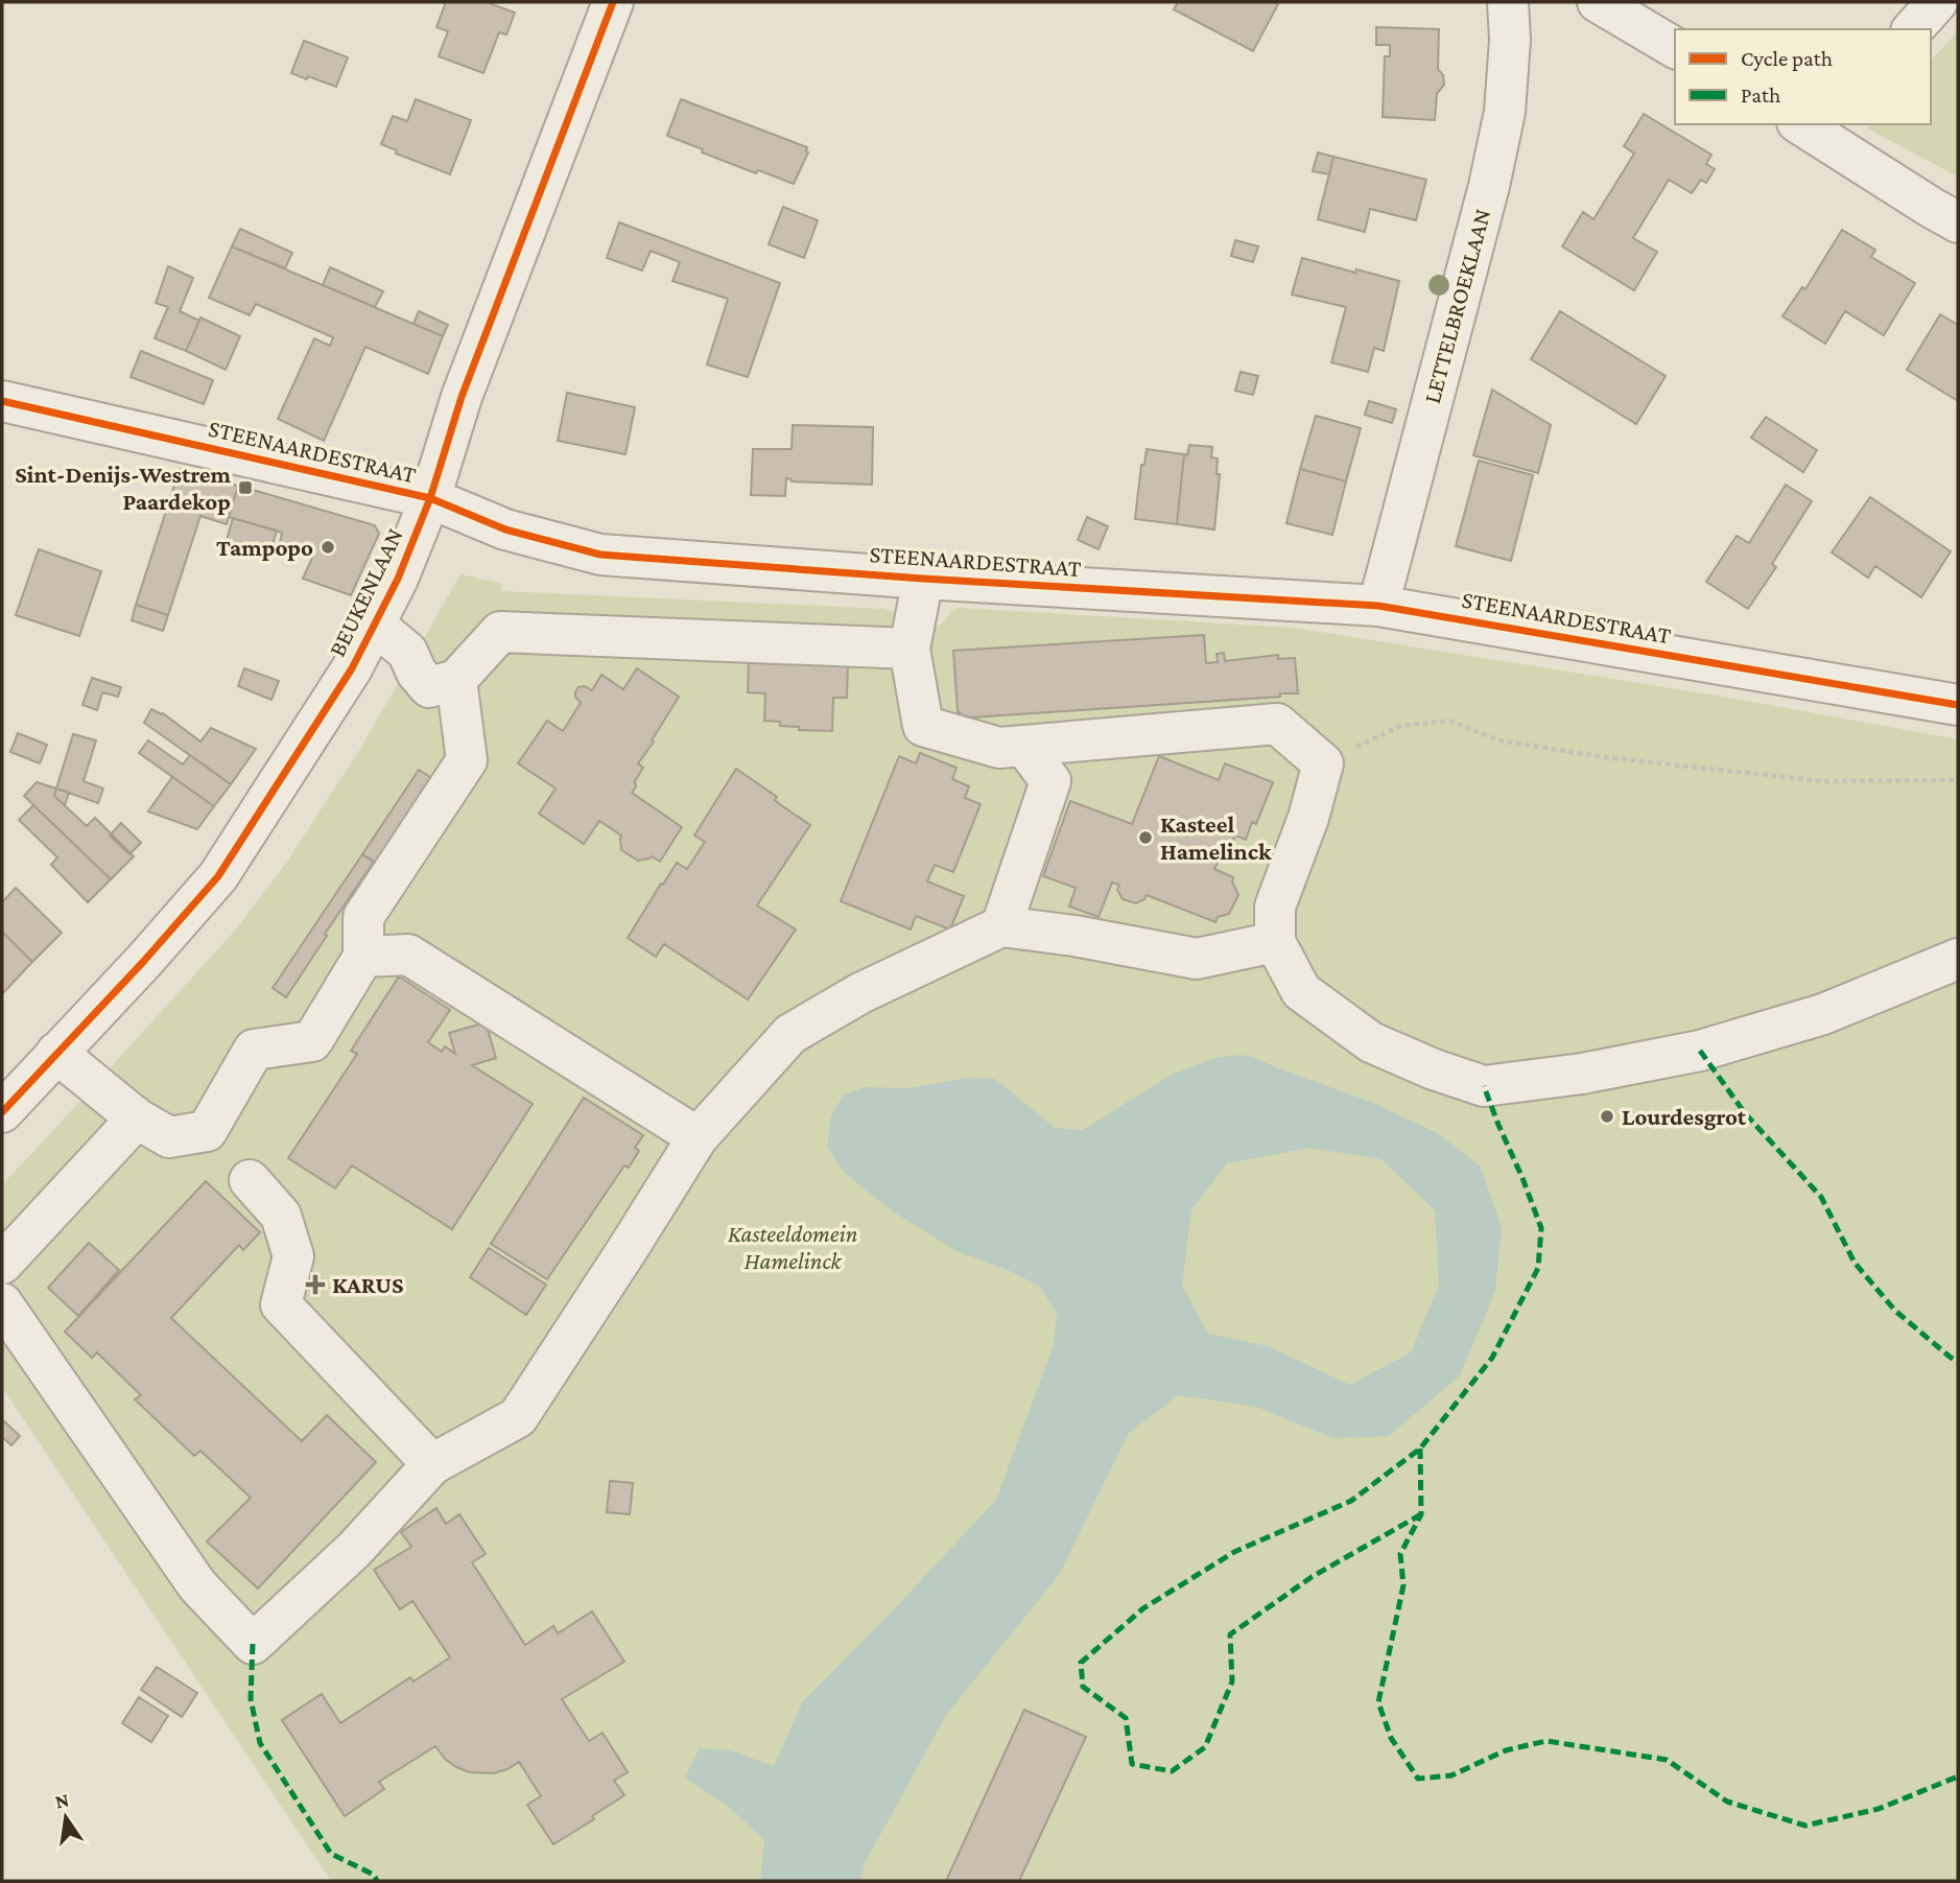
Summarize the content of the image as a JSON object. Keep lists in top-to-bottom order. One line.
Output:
{"streets":{"street":["LETTELBROEKLAAN","STEENAARDESTRAAT","BEUKENLAAN"]},"crossings":[["LETTELBROEKLAAN","STEENAARDESTRAAT"],["STEENAARDESTRAAT","BEUKENLAAN"]],"parks":["Kasteeldomein Hamelinck"],"places":{"transit":["Sint-Denijs-Westrem Paardekop"],"other":["Tampopo","Kasteel Hamelinck","Lourdesgrot"],"health":["KARUS"]},"legend":["Cycle path","Path"],"north":"top"}
